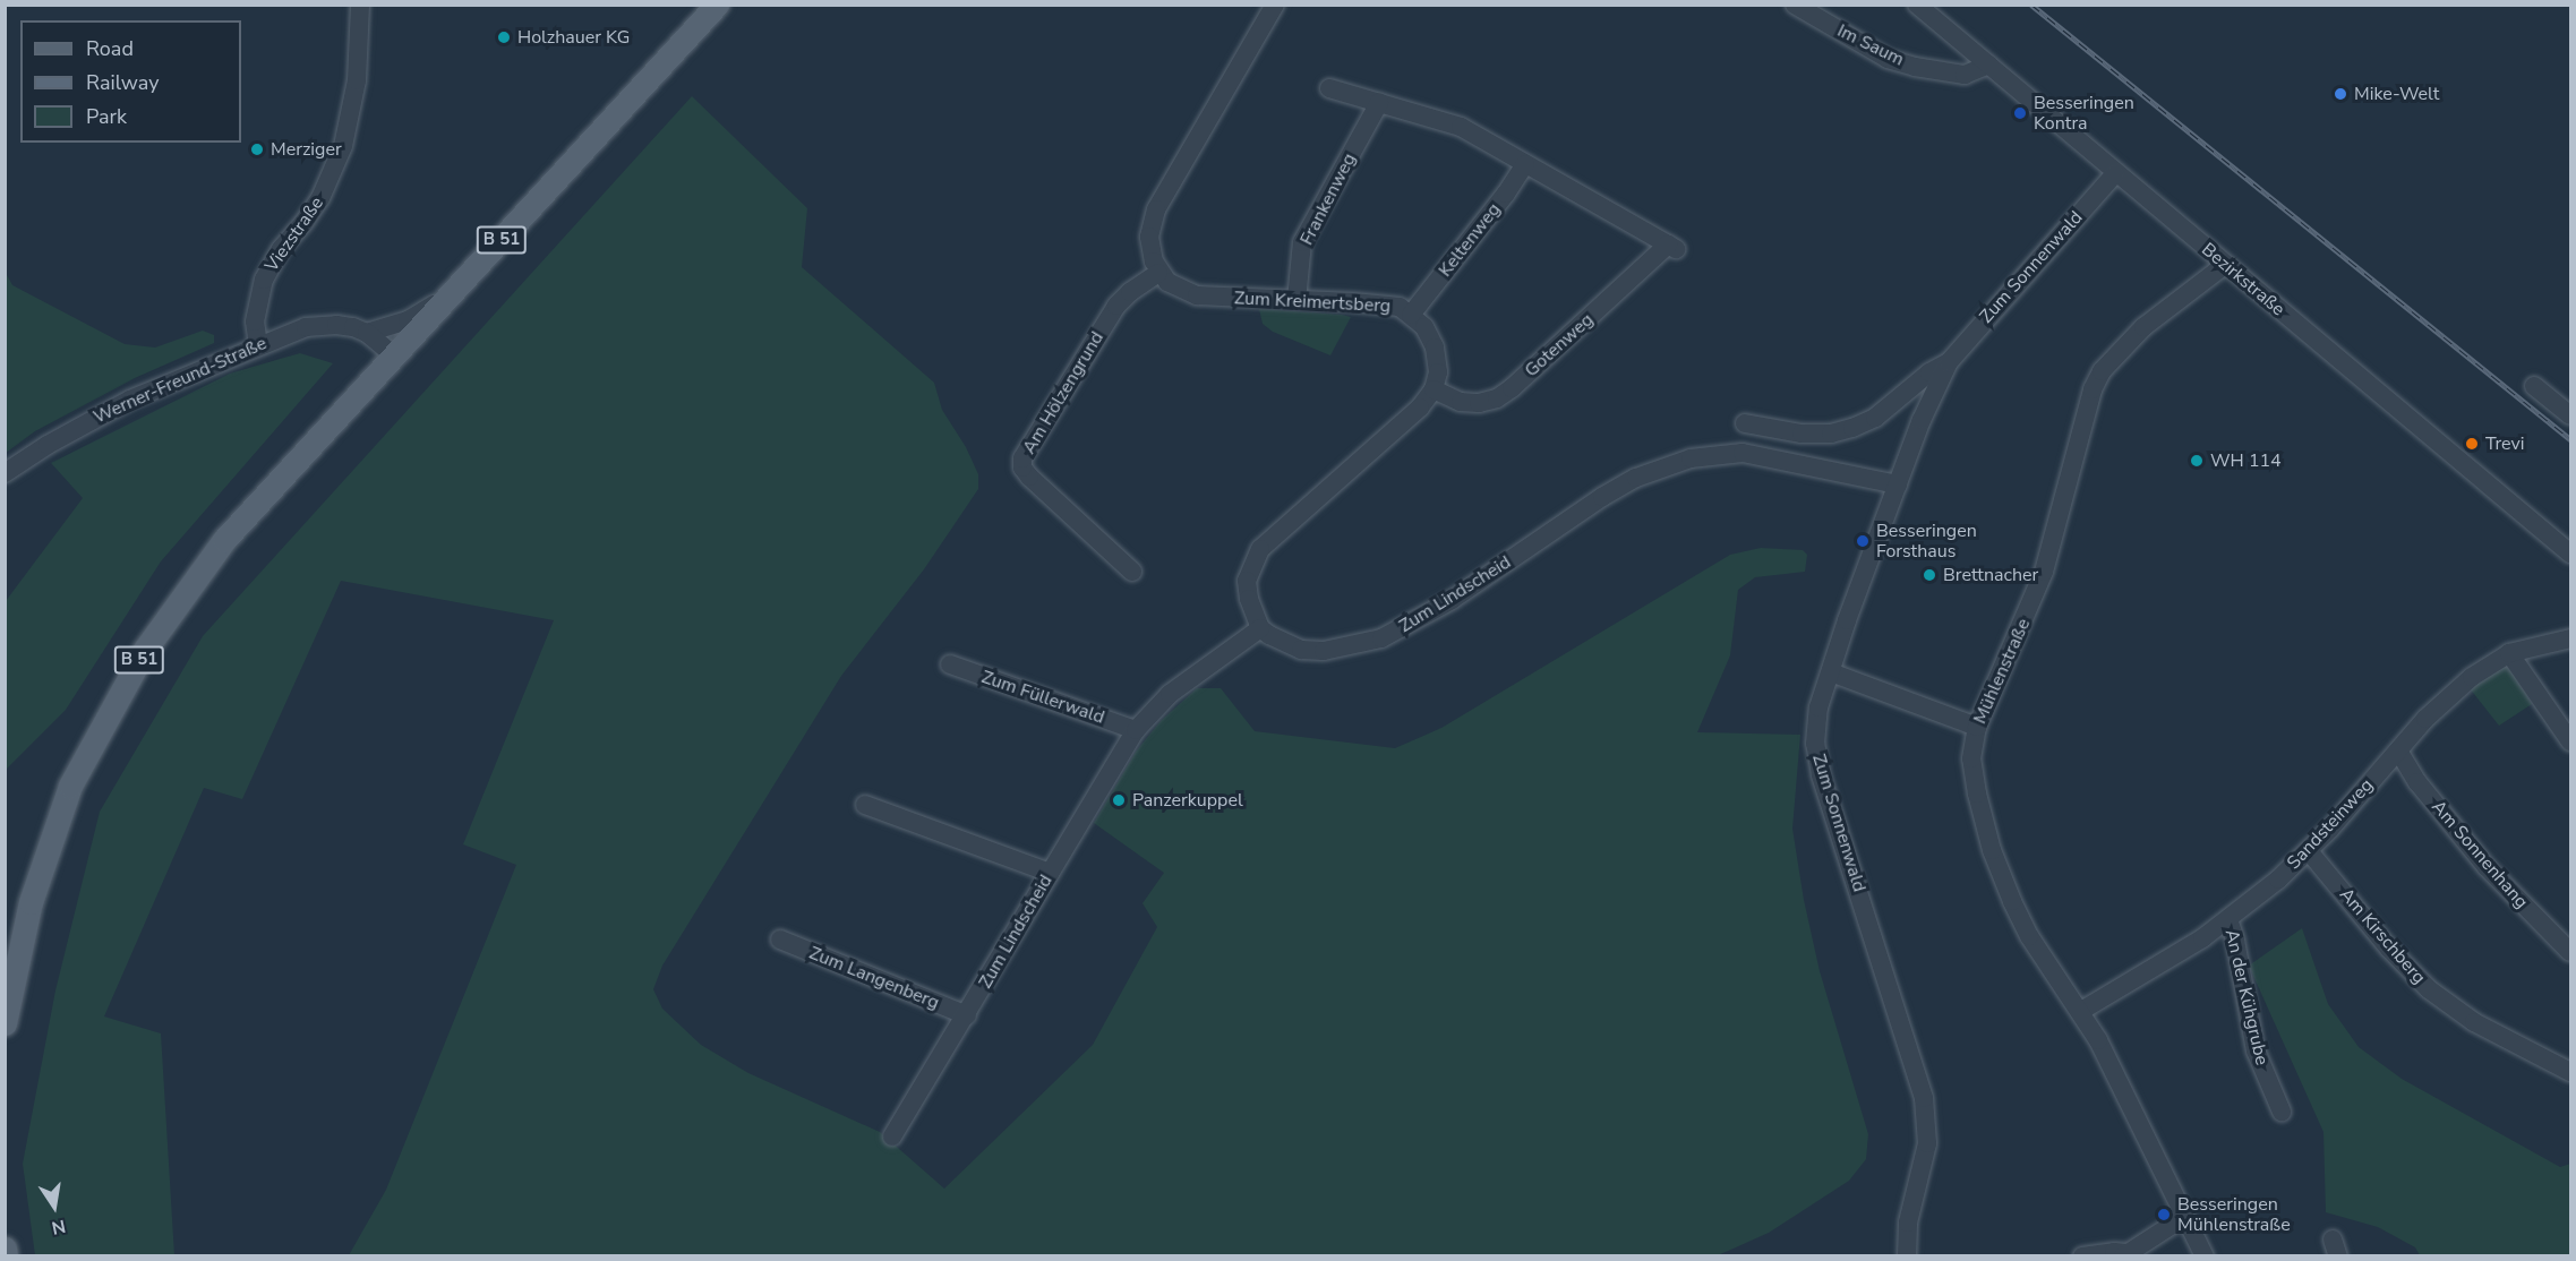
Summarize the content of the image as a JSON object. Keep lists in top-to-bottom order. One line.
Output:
{"streets":{"main road":["B 51"],"street":["Im Saum","Frankenweg","Viezstraße","Keltenweg","Zum Sonnenwald","Bezirkstraße","Zum Kreimertsberg","Gotenweg","Werner-Freund-Straße","Am Hölzengrund","Zum Lindscheid","Mühlenstraße","Zum Füllerwald","Sandsteinweg","Am Sonnenhang","Am Kirschberg","Zum Langenberg","An der Kühgrube"]},"crossings":[["Im Saum","Bezirkstraße"],["Frankenweg","Zum Kreimertsberg"],["Viezstraße","Werner-Freund-Straße"],["B 51","Werner-Freund-Straße"],["Keltenweg","Zum Kreimertsberg"],["Keltenweg","Gotenweg"],["Zum Sonnenwald","Bezirkstraße"],["Zum Sonnenwald","Zum Lindscheid"],["Bezirkstraße","Mühlenstraße"],["Zum Kreimertsberg","Gotenweg"],["Zum Kreimertsberg","Am Hölzengrund"],["Zum Lindscheid","Zum Füllerwald"],["Zum Lindscheid","Zum Langenberg"],["Mühlenstraße","Sandsteinweg"],["Sandsteinweg","Am Sonnenhang"],["Sandsteinweg","Am Kirschberg"],["Sandsteinweg","An der Kühgrube"]],"places":["Holzhauer KG","Mike-Welt","Besseringen Kontra","Merziger","Trevi","WH 114","Besseringen Forsthaus","Brettnacher","Panzerkuppel","Besseringen Mühlenstraße"],"legend":["Road","Railway","Park"],"north":"bottom"}
